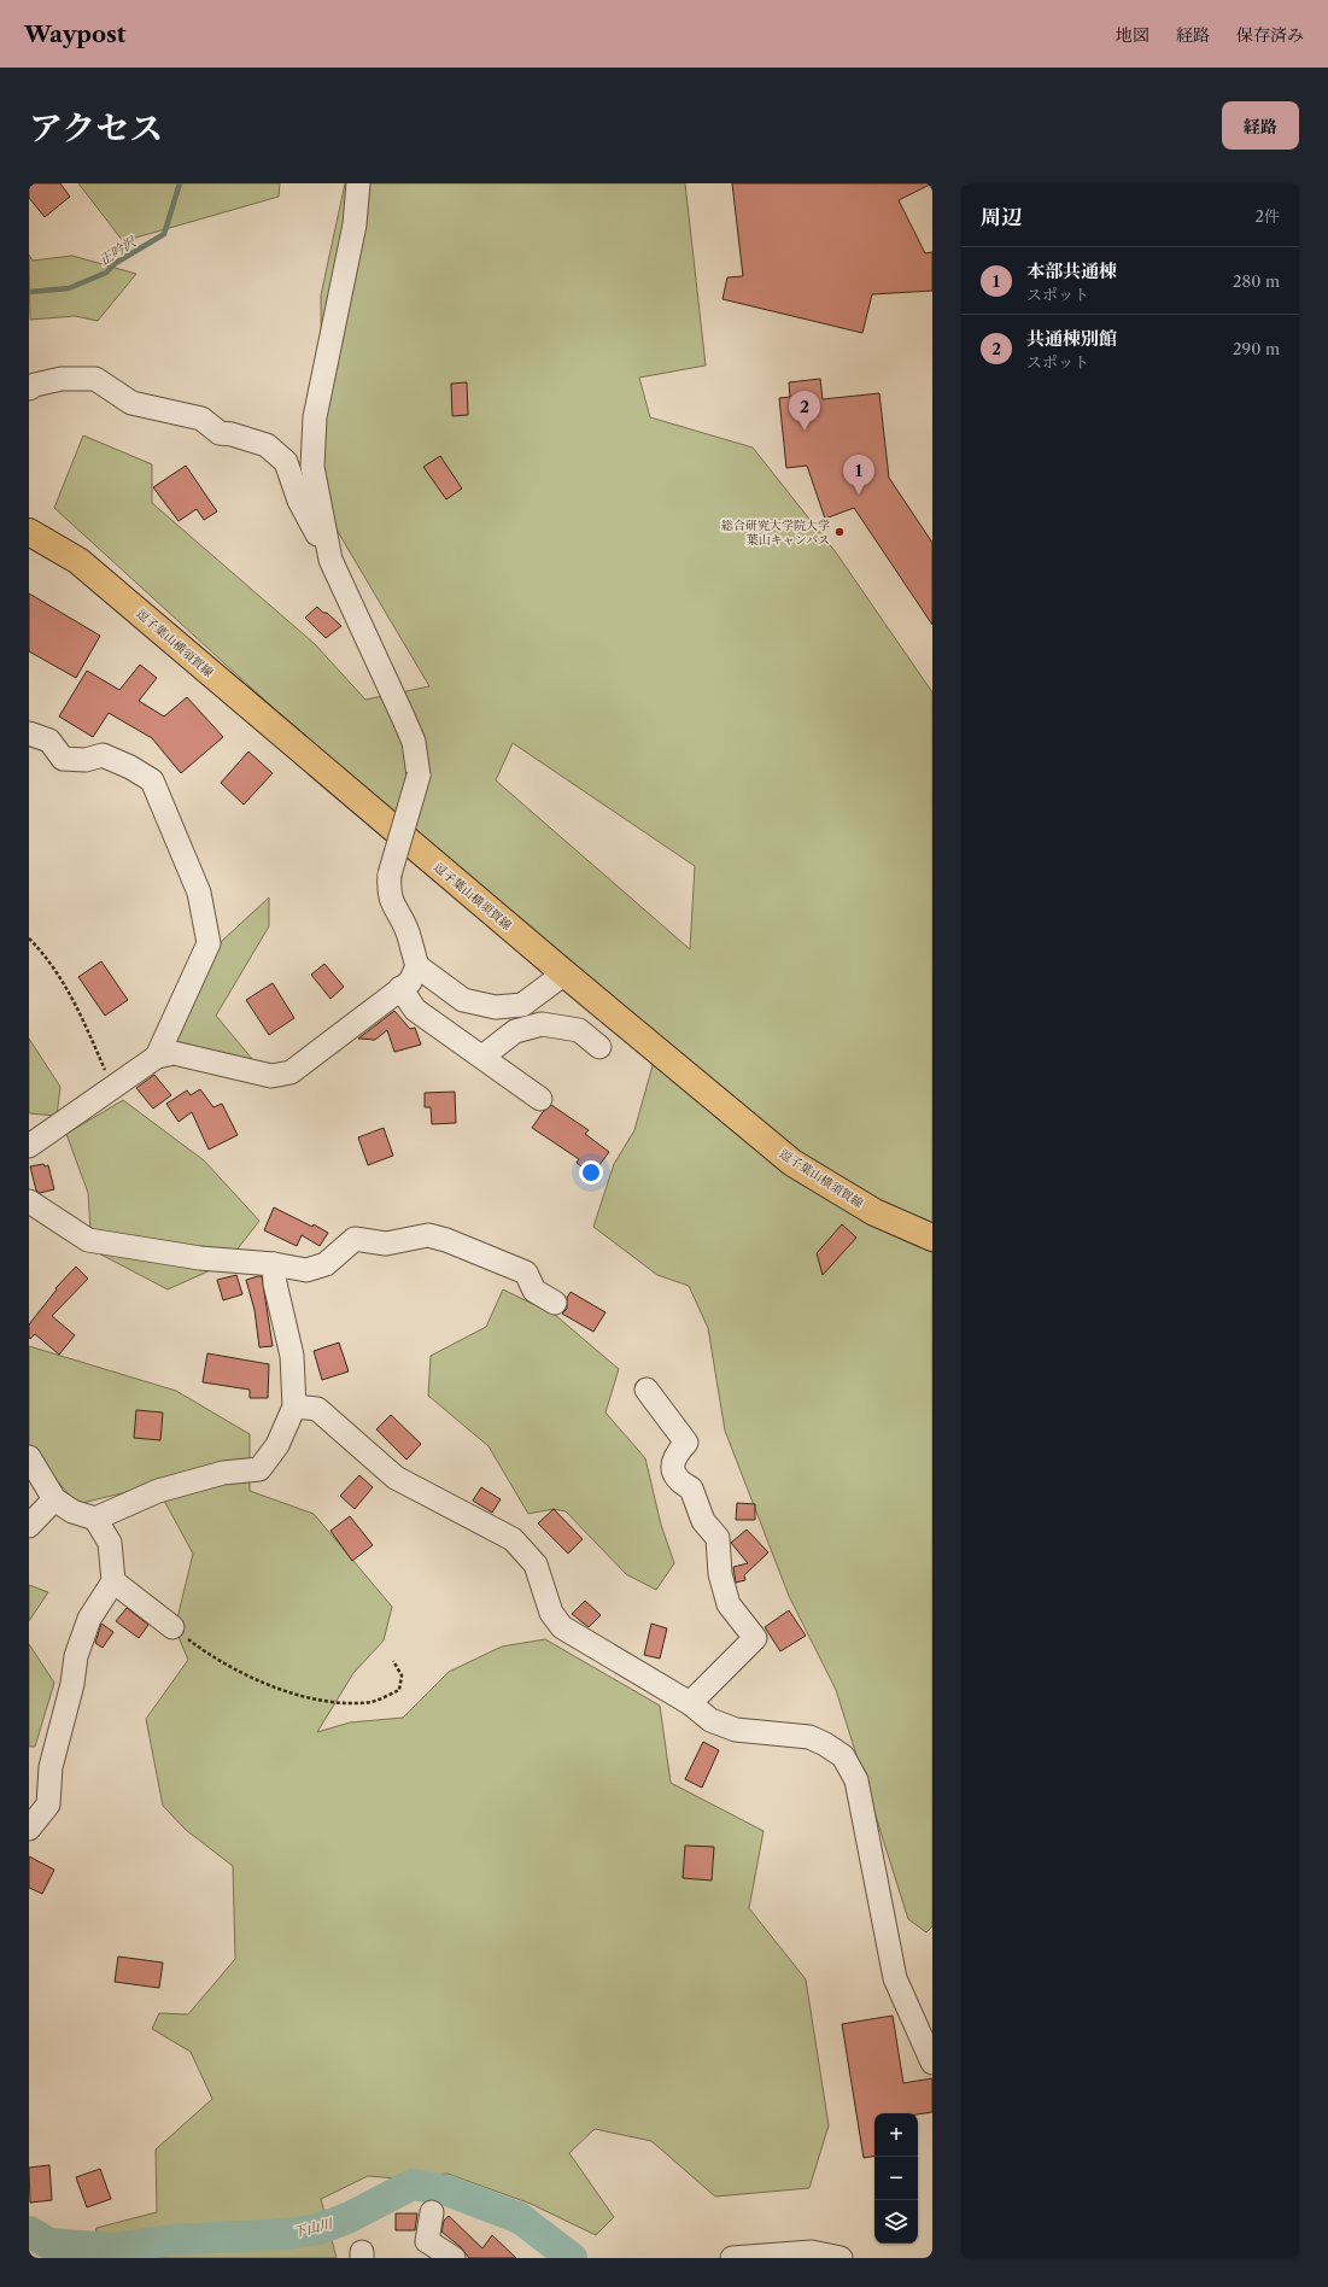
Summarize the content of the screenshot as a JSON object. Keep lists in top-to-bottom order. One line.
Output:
{"streets":{"main road":["逗子葉山横須賀線"]},"water":["正吟沢","下山川"],"places":["総合研究大学院大学 葉山キャンパス"],"page":{"header":"Waypost","nav":["地図","経路","保存済み"],"title":"アクセス","buttons":"経路","heading":["周辺","2件"],"list":[{"mark":"1","name":"本部共通棟","note":"スポット","value":"280 m"},{"mark":"2","name":"共通棟別館","note":"スポット","value":"290 m"}],"pins":["2","1"],"map_buttons":["+","−"]}}
